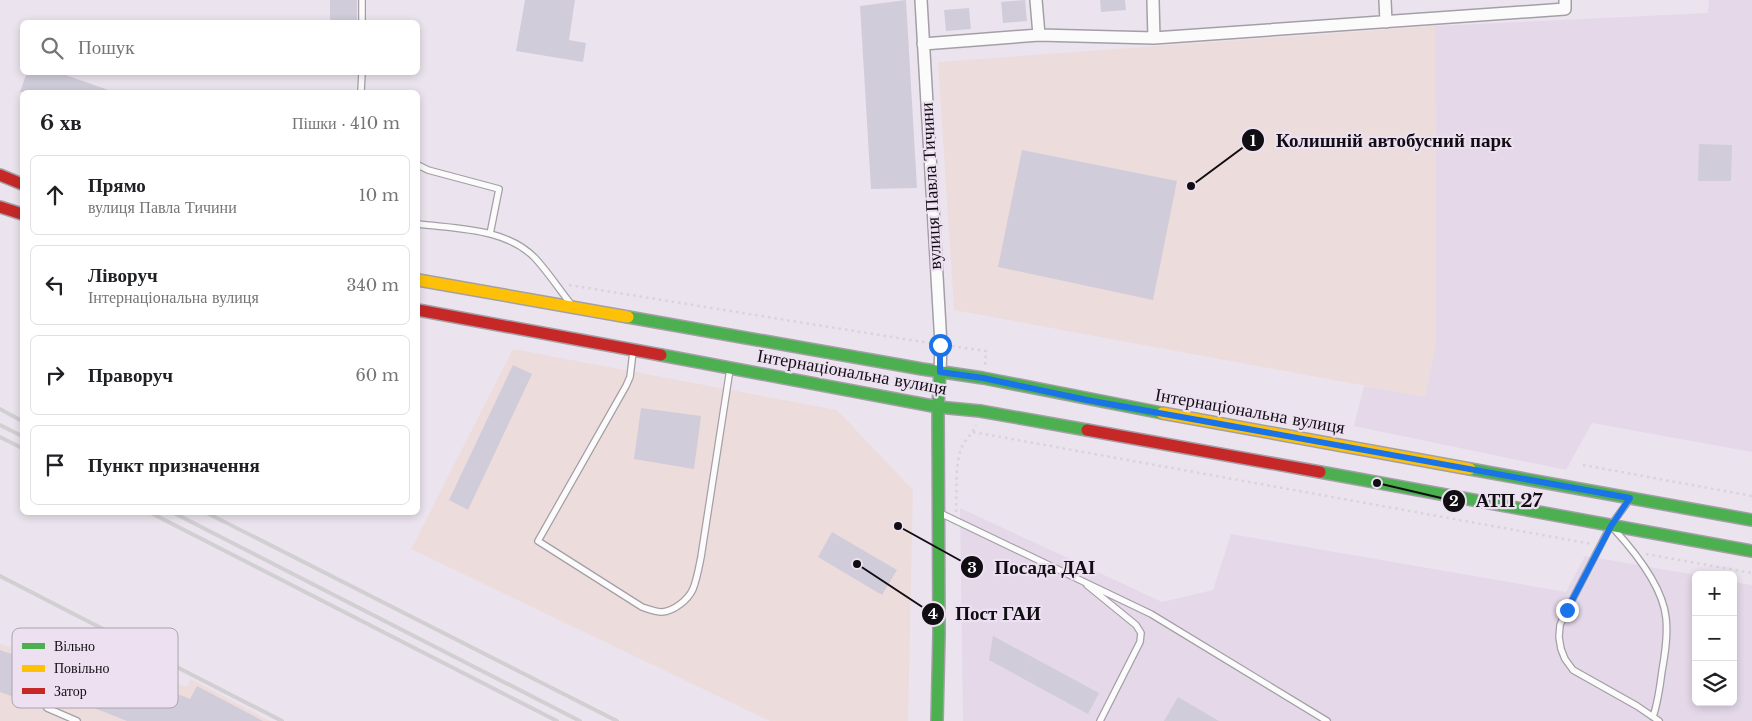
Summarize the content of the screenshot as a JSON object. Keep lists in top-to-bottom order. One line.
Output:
{"streets":{"main road":["Інтернаціональна вулиця"],"street":["вулиця Павла Тичини"]},"crossings":[["вулиця Павла Тичини","Інтернаціональна вулиця"]],"places":["Колишній автобусний парк","АТП 27","Посада ДАІ","Пост ГАИ"],"legend":["Вільно","Повільно","Затор"],"page":{"search":"Пошук","heading":["6 хв","Пішки · 410 m"],"list":[["Прямо","вулиця Павла Тичини","10 m"],["Ліворуч","Інтернаціональна вулиця","340 m"],["Праворуч","60 m"],"Пункт призначення"],"map_buttons":["+","−"]}}
